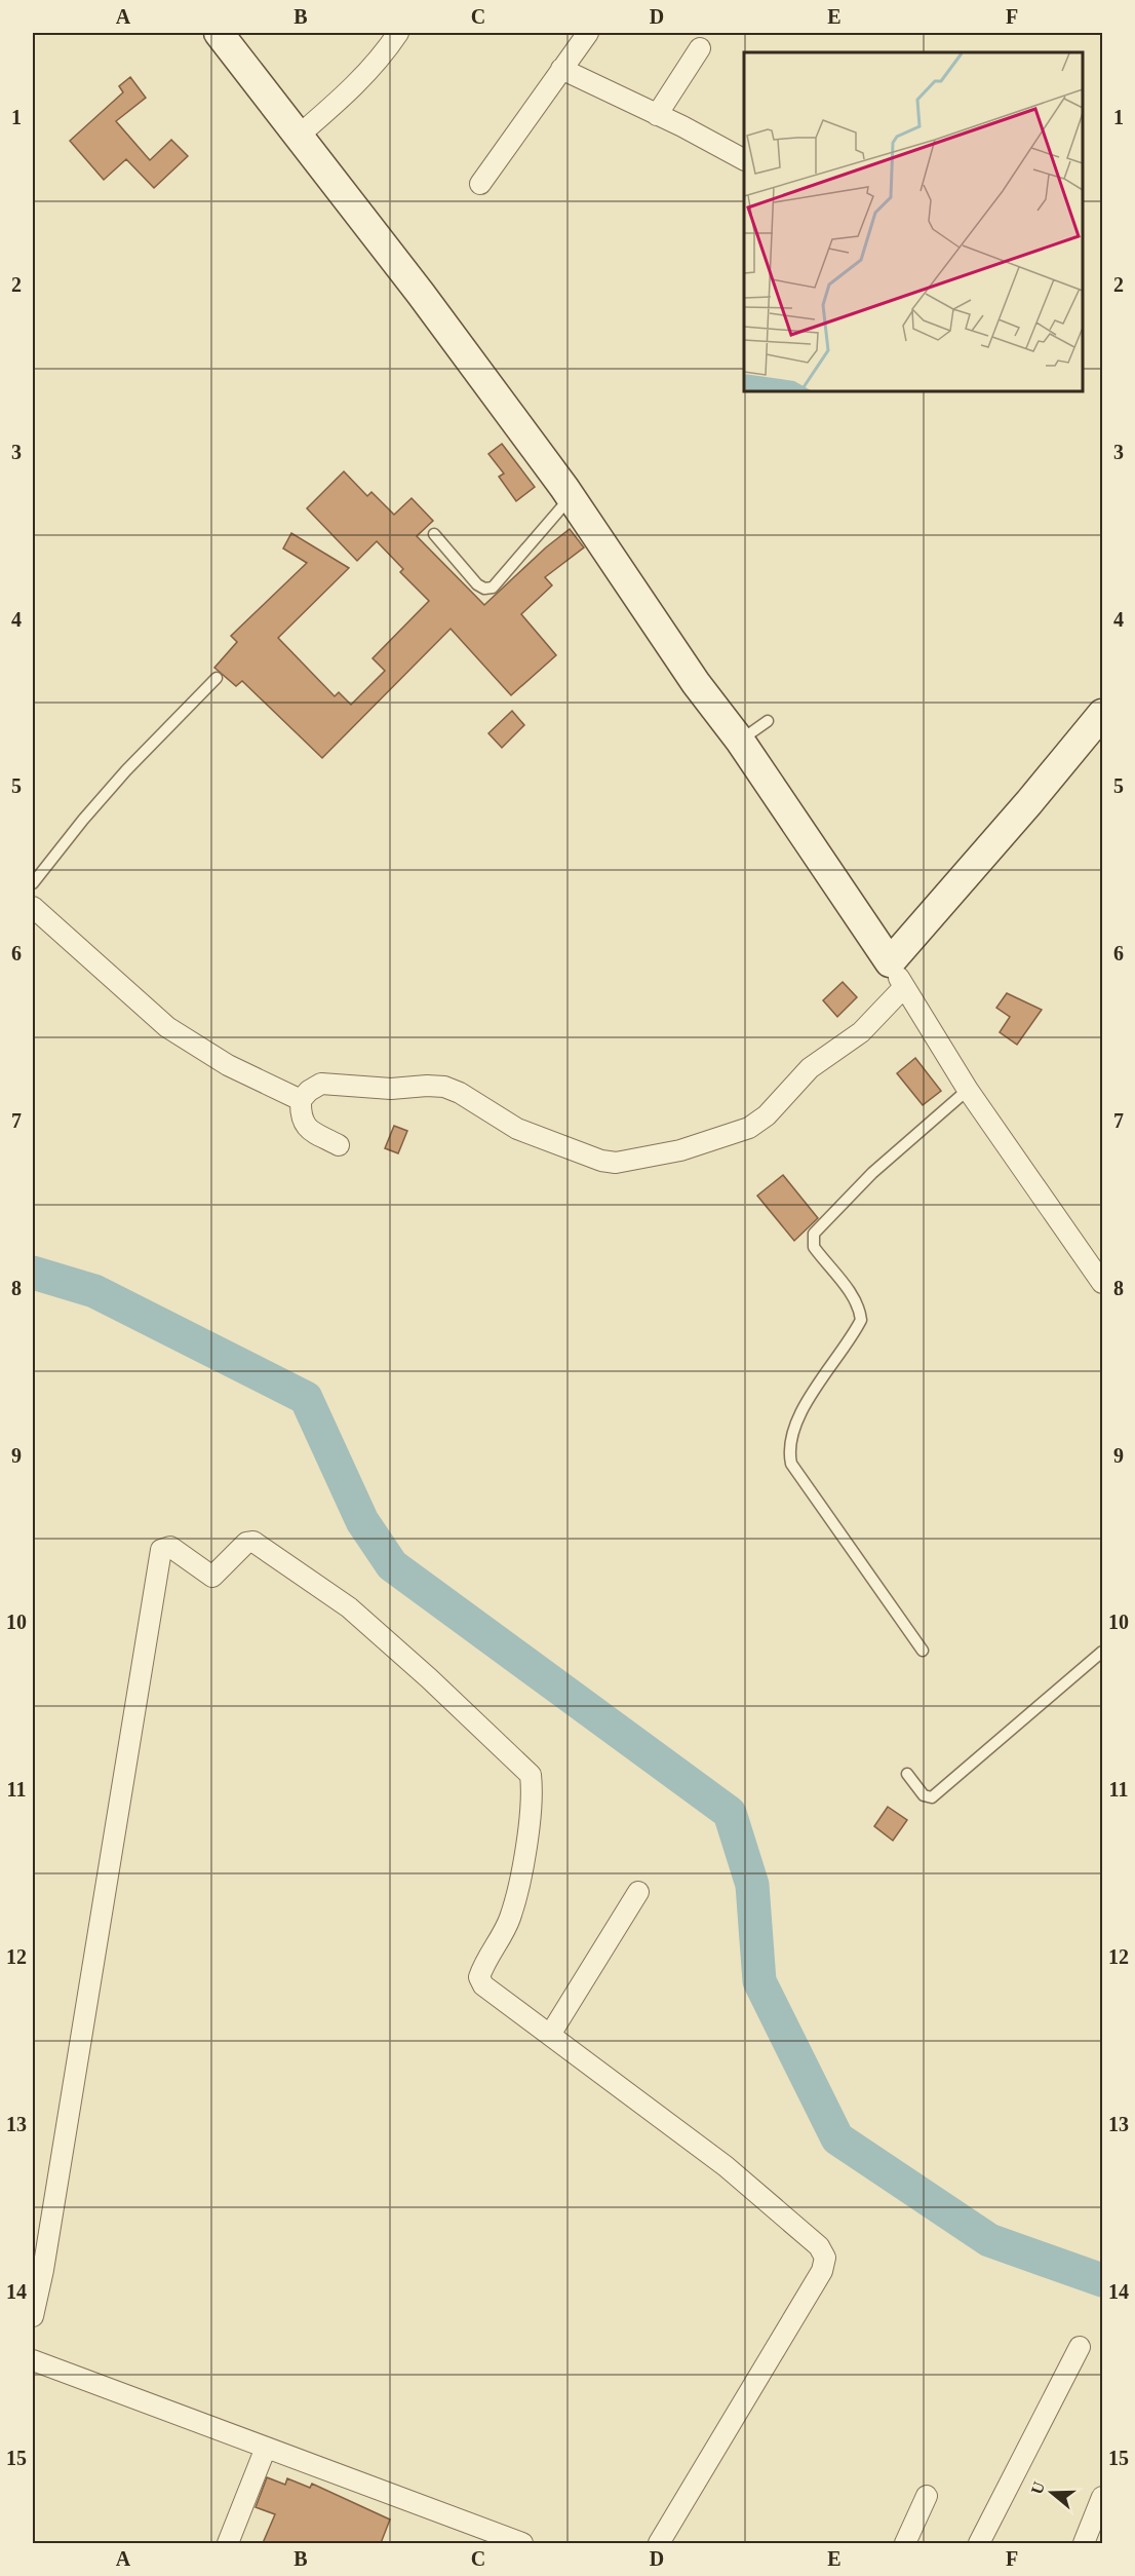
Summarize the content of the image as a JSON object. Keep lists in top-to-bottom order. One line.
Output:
{"north":"left","grid":{"columns":["A","B","C","D","E","F"],"rows":["1","2","3","4","5","6","7","8","9","10","11","12","13","14","15"]}}
